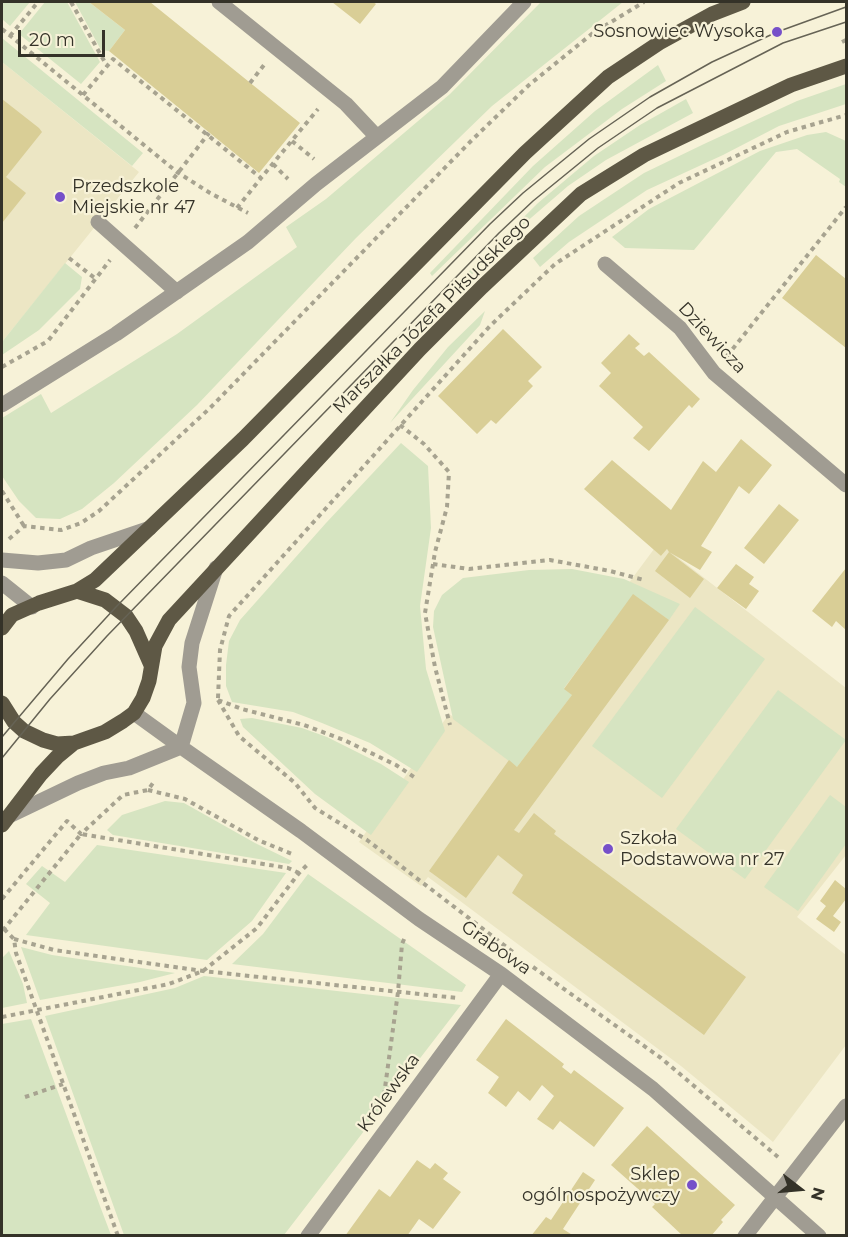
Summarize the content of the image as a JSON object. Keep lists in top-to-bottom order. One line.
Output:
{"streets":{"main road":["Marszałka Józefa Piłsudskiego"],"street":["Dziewicza","Grabowa","Królewska"]},"crossings":[["Marszałka Józefa Piłsudskiego","Grabowa"],["Grabowa","Królewska"]],"places":["Sosnowiec Wysoka","Przedszkole Miejskie nr 47","Szkoła Podstawowa nr 27","Sklep ogólnospożywczy"],"scale_bar":"20 m","north":"right"}
